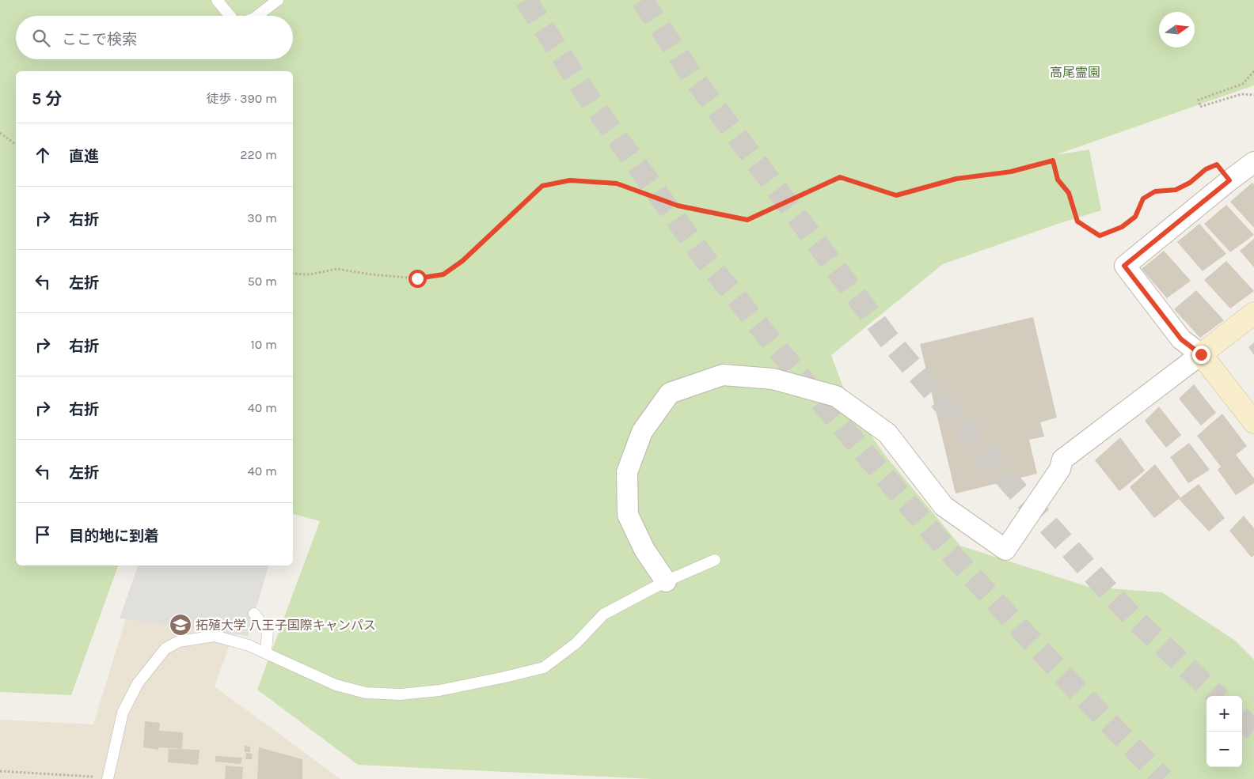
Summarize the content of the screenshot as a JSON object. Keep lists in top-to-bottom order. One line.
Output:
{"parks":["高尾霊園"],"places":{"school or university":["拓殖大学 八王子国際キャンパス"]},"north":"right","page":{"search":"ここで検索","heading":["5 分","徒歩 · 390 m"],"list":[["直進","220 m"],["右折","30 m"],["左折","50 m"],["右折","10 m"],["右折","40 m"],["左折","40 m"],"目的地に到着"],"map_buttons":["+","−"]}}
